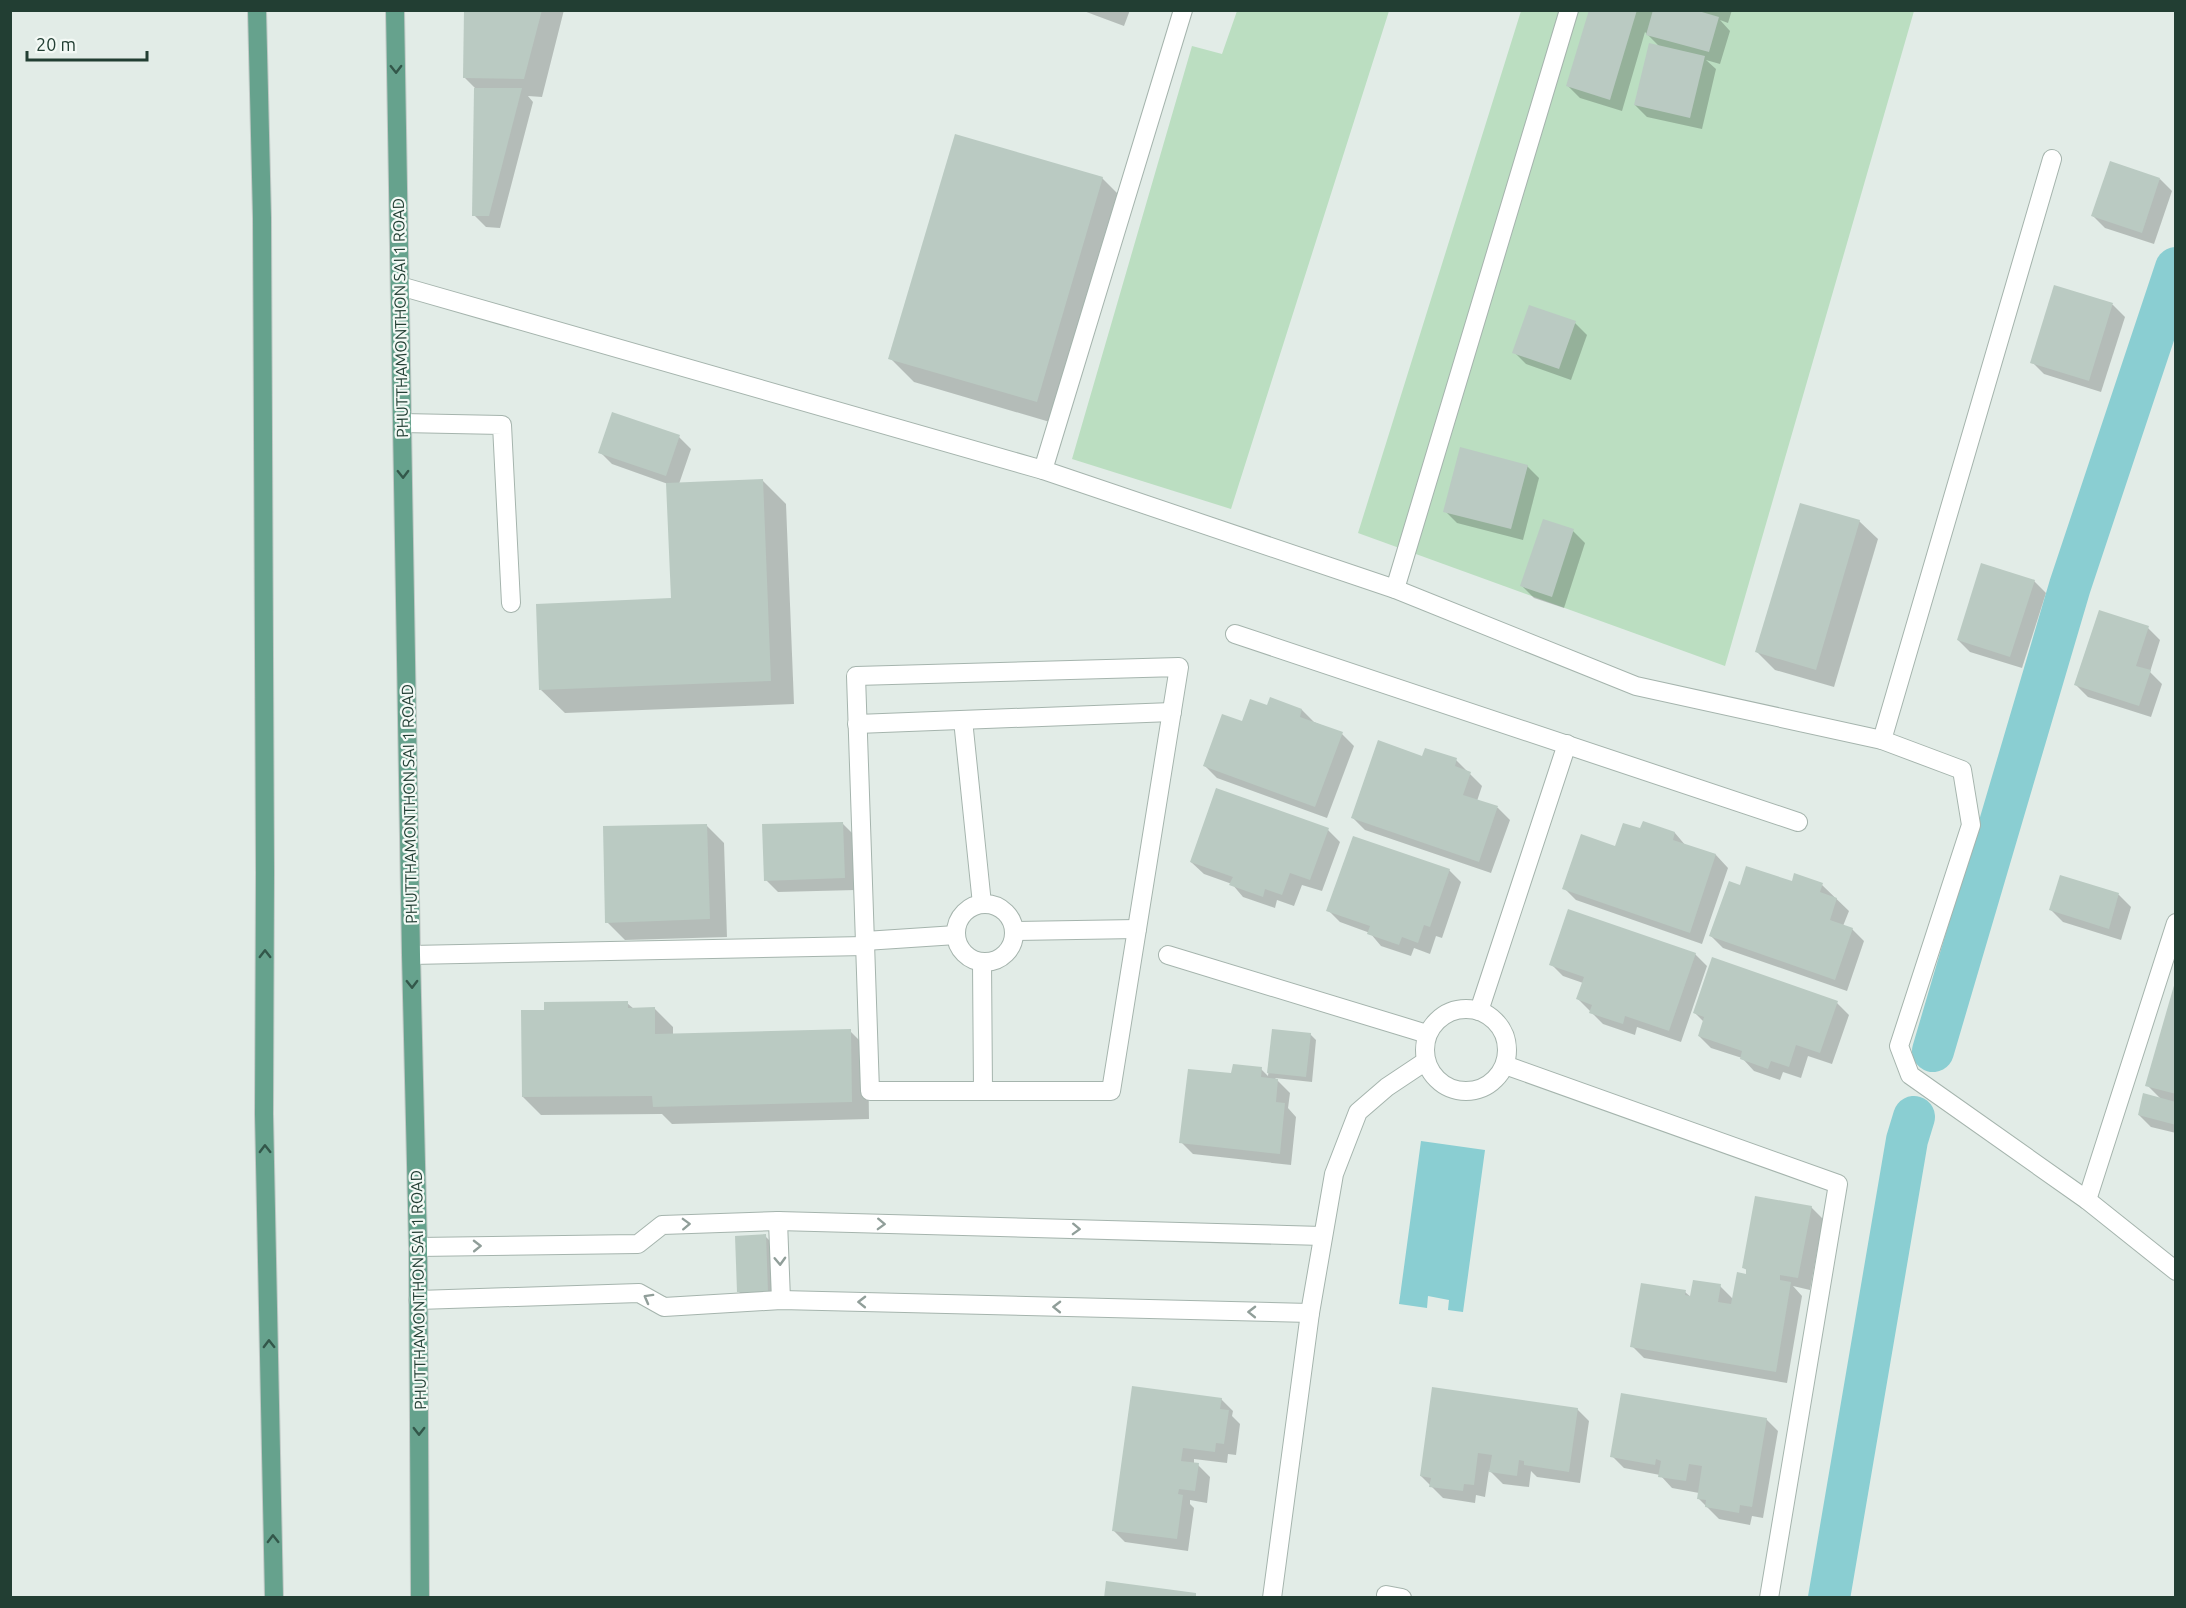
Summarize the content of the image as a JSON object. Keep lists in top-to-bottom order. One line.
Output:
{"streets":{"main road":["PHUTTHAMONTHON SAI 1 ROAD"]},"scale_bar":"20 m"}
